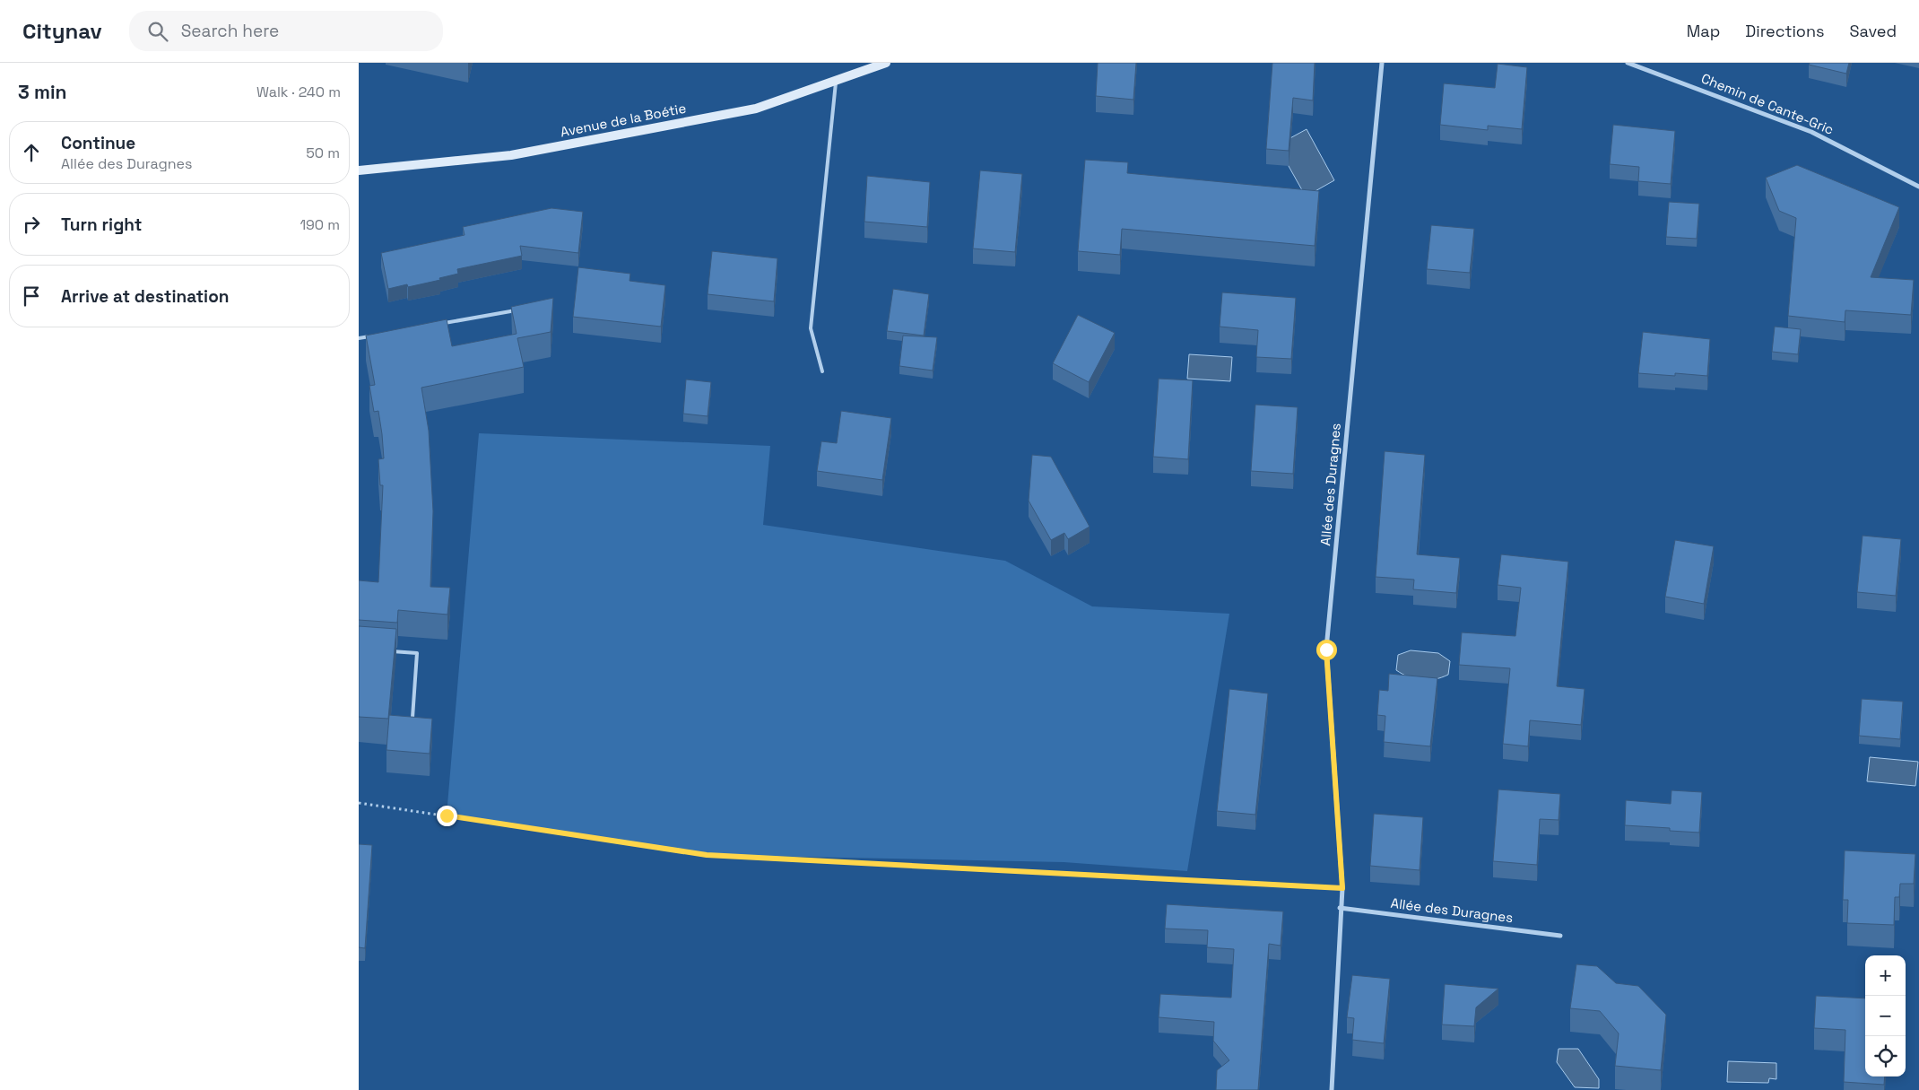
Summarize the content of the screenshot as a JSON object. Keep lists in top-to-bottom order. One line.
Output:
{"streets":{"main road":["Avenue de la Boétie"],"street":["Chemin de Cante-Gric","Allée des Duragnes"]},"page":{"header":"Citynav","search":"Search here","nav":["Map","Directions","Saved"],"heading":["3 min","Walk · 240 m"],"list":[["Continue","Allée des Duragnes","50 m"],["Turn right","190 m"],"Arrive at destination"],"map_buttons":["+","−"]}}
